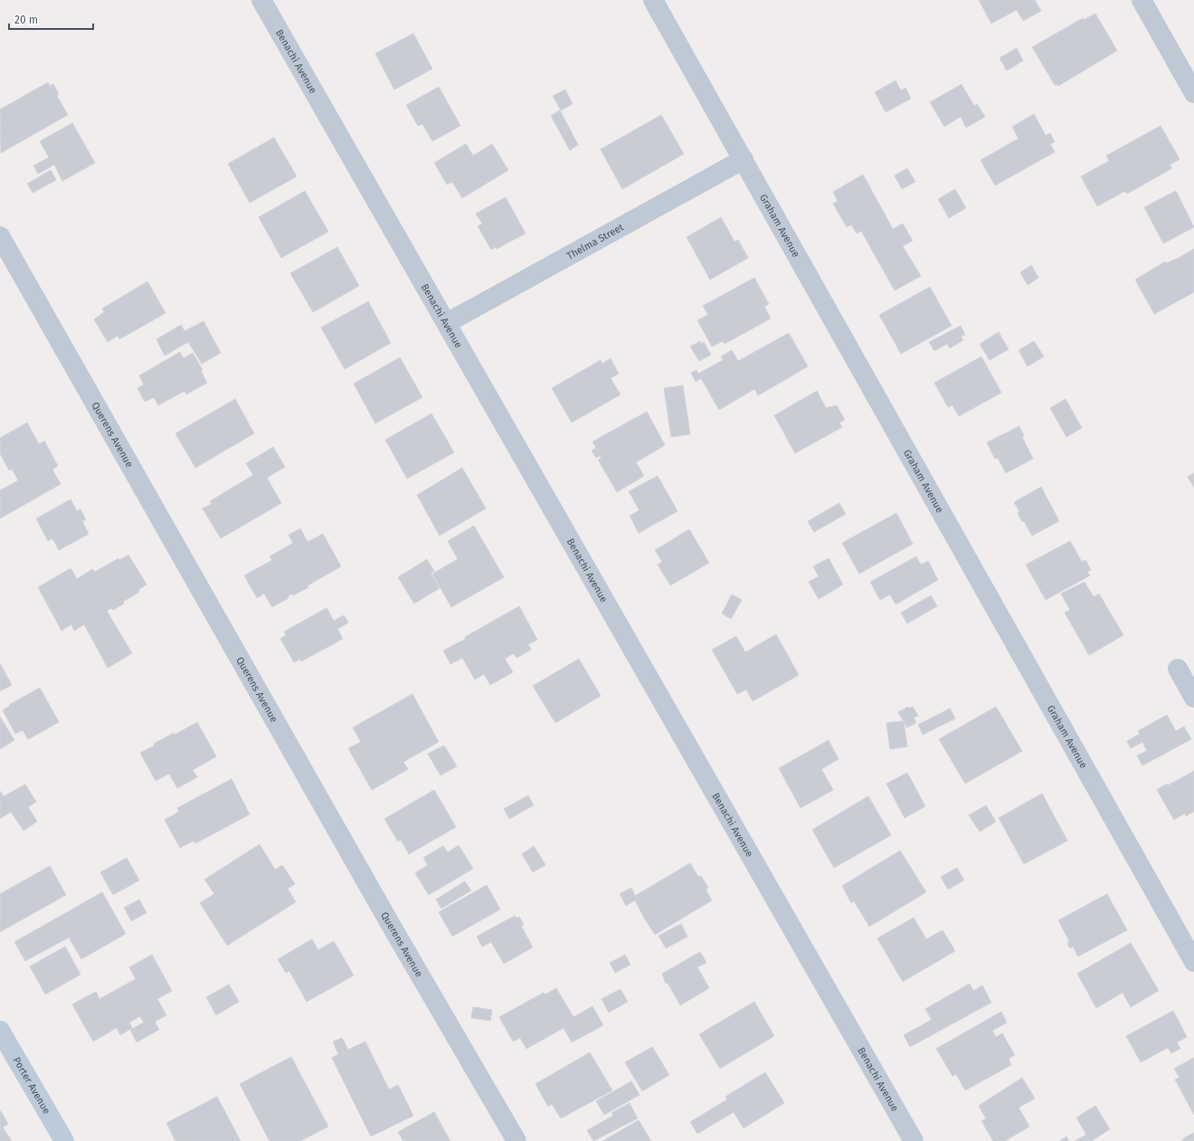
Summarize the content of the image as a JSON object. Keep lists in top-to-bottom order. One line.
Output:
{"streets":{"main road":["Porter Avenue"],"street":["Benachi Avenue","Graham Avenue","Thelma Street","Querens Avenue"]},"crossings":[["Benachi Avenue","Thelma Street"],["Graham Avenue","Thelma Street"]],"scale_bar":"20 m"}
